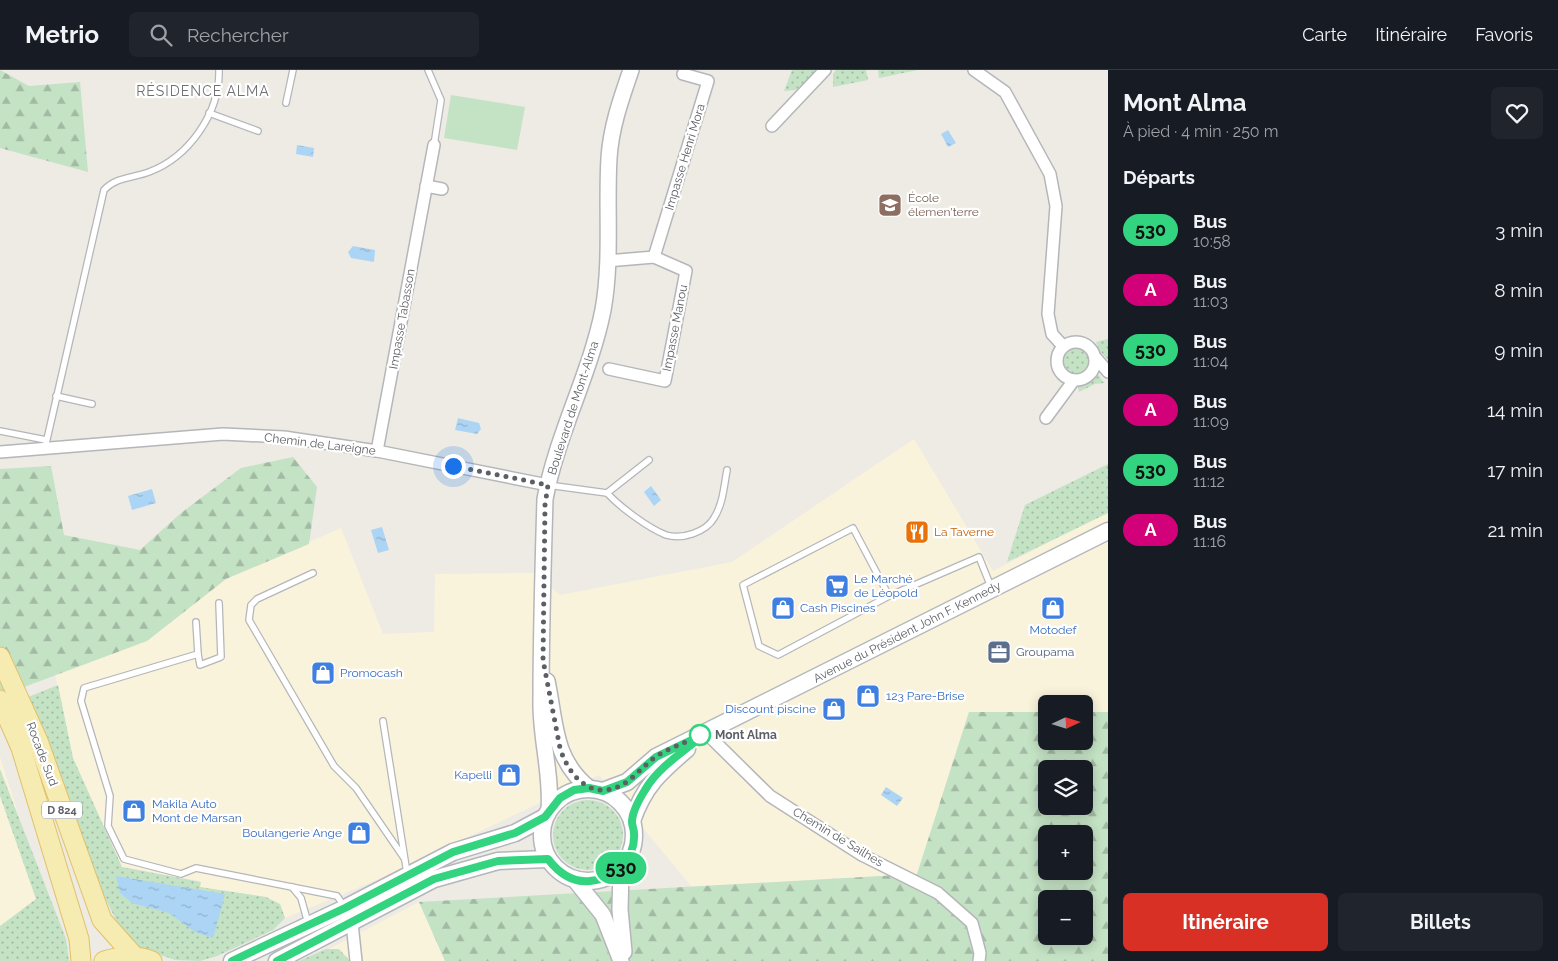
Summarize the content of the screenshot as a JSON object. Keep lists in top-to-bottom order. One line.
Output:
{"streets":{"main road":["Avenue du Président John F. Kennedy","Rocade Sud","D 824"],"street":["Impasse Henri Mora","Impasse Tabasson","Impasse Manou","Boulevard de Mont-Alma","Chemin de Lareigne","Chemin de Sailhes"]},"crossings":[["Impasse Henri Mora","Impasse Manou"],["Impasse Tabasson","Chemin de Lareigne"],["Impasse Manou","Boulevard de Mont-Alma"],["Boulevard de Mont-Alma","Chemin de Lareigne"],["Boulevard de Mont-Alma","Avenue du Président John F. Kennedy"],["Avenue du Président John F. Kennedy","Chemin de Sailhes"]],"districts":["RÉSIDENCE ALMA"],"places":{"school or university":["École élemen'terre"],"restaurant":["La Taverne"],"supermarket":["Le Marché de Léopold"],"shop":["Cash Piscines","Motodef","Promocash","123 Pare-Brise","Discount piscine","Kapelli","Makila Auto Mont de Marsan","Boulangerie Ange"],"office":["Groupama"],"other":["Mont Alma"]},"lines":["bus line 530"],"north":"right","page":{"header":"Metrio","search":"Rechercher","nav":["Carte","Itinéraire","Favoris"],"on_map":"530","heading":[["Mont Alma","À pied · 4 min · 250 m"],"Départs"],"list":[{"mark":"530","name":"Bus","note":"10:58","value":"3 min"},{"mark":"A","name":"Bus","note":"11:03","value":"8 min"},{"mark":"530","name":"Bus","note":"11:04","value":"9 min"},{"mark":"A","name":"Bus","note":"11:09","value":"14 min"},{"mark":"530","name":"Bus","note":"11:12","value":"17 min"},{"mark":"A","name":"Bus","note":"11:16","value":"21 min"}],"map_buttons":["+","−"],"buttons":["Itinéraire","Billets"]}}
